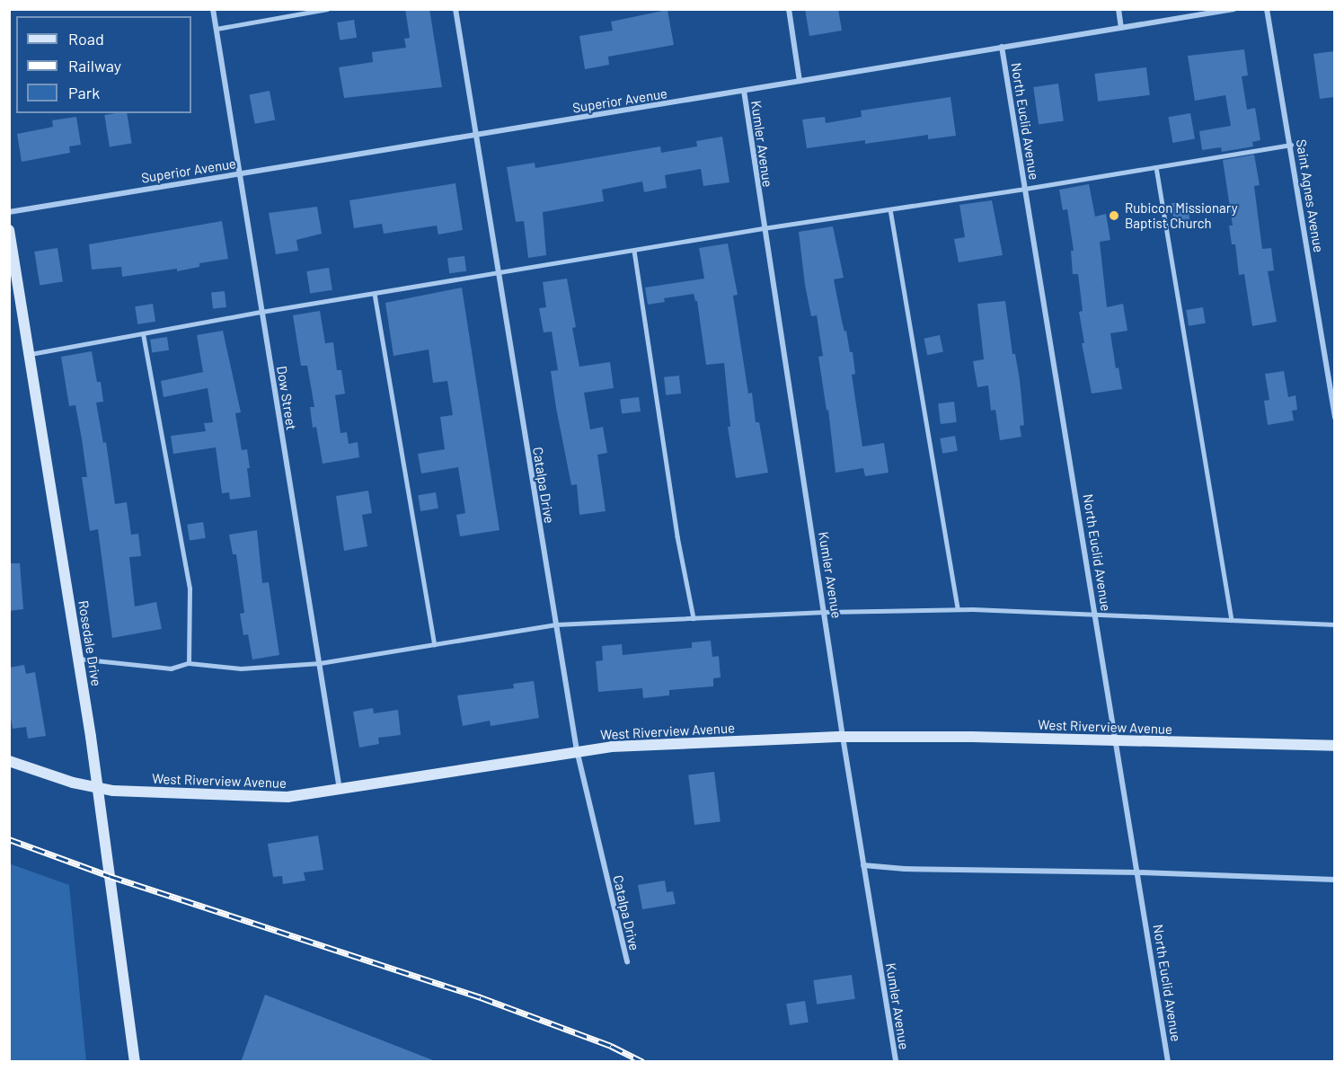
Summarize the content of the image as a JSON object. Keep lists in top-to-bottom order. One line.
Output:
{"streets":{"street":["Superior Avenue","North Euclid Avenue","Kumler Avenue","Saint Agnes Avenue","Dow Street","Catalpa Drive","Rosedale Drive","West Riverview Avenue"]},"crossings":[["Superior Avenue","North Euclid Avenue"],["Superior Avenue","Kumler Avenue"],["Superior Avenue","Dow Street"],["Superior Avenue","Catalpa Drive"],["North Euclid Avenue","West Riverview Avenue"],["Kumler Avenue","West Riverview Avenue"],["Dow Street","West Riverview Avenue"],["Catalpa Drive","West Riverview Avenue"],["Rosedale Drive","West Riverview Avenue"]],"places":["Rubicon Missionary Baptist Church"],"legend":["Road","Railway","Park"]}
